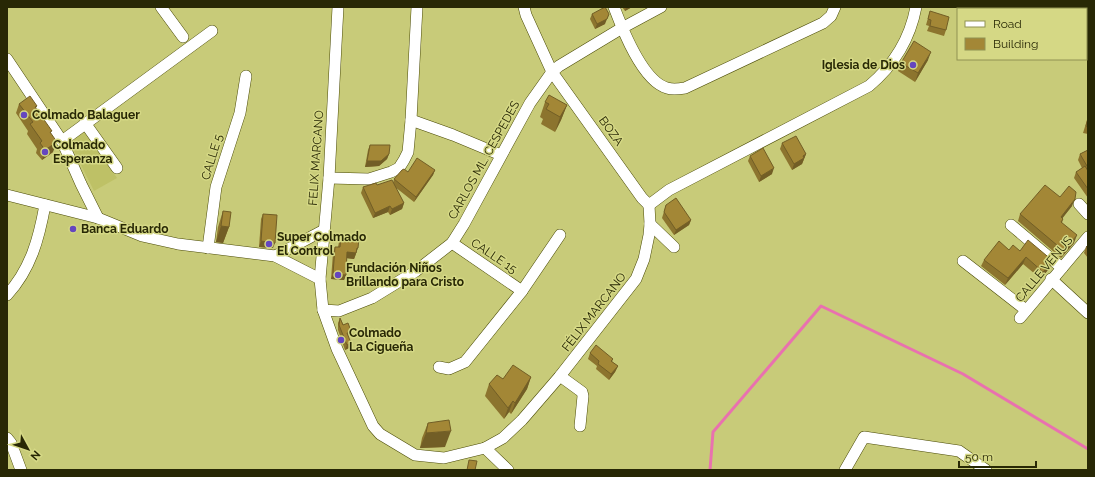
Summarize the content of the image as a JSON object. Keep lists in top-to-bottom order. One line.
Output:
{"streets":{"street":["BOZA","CALLE 5","FELIX MARCANO","CARLOS ML. CESPEDES","CALLE 15","CALLE VENUS","FÉLIX MARCANO"]},"crossings":[["BOZA","CARLOS ML. CESPEDES"],["BOZA","FÉLIX MARCANO"],["FELIX MARCANO","CARLOS ML. CESPEDES"],["FELIX MARCANO","FÉLIX MARCANO"],["CARLOS ML. CESPEDES","CALLE 15"],["CARLOS ML. CESPEDES","FÉLIX MARCANO"]],"places":["Iglesia de Dios","Colmado Balaguer","Colmado Esperanza","Banca Eduardo","Super Colmado El Control","Fundación Niños Brillando para Cristo","Colmado La Cigueña"],"legend":["Road","Building"],"scale_bar":"50 m","north":"bottom right"}
